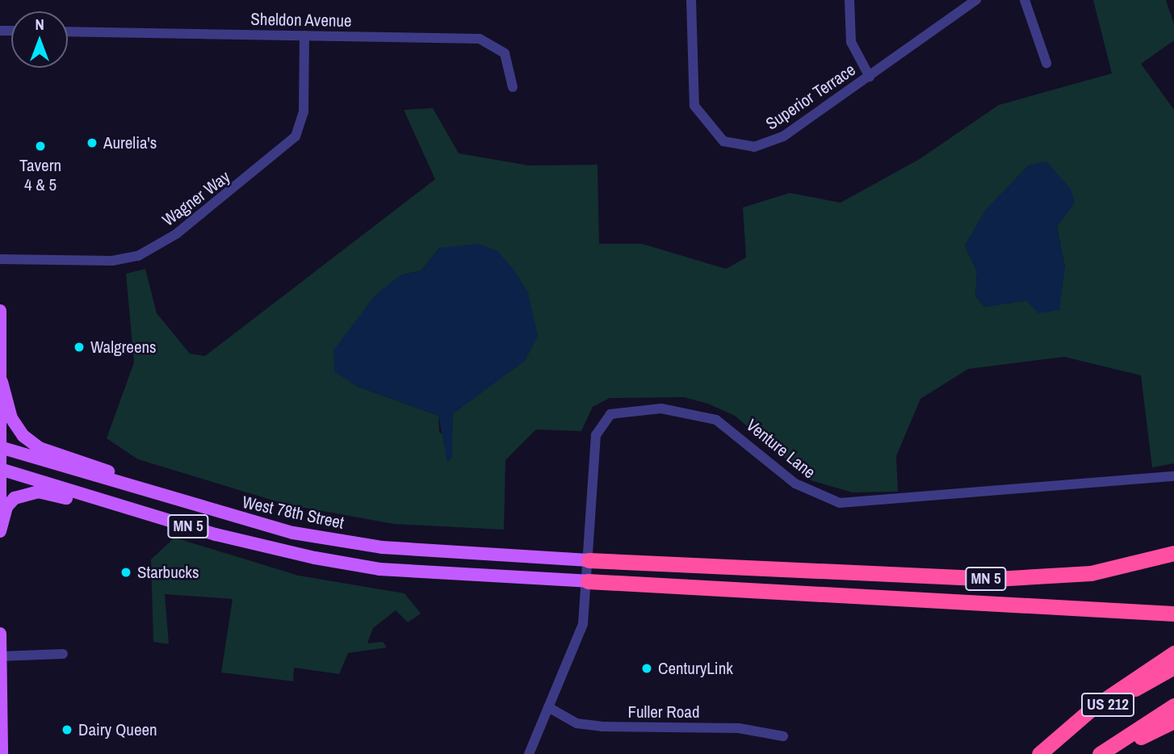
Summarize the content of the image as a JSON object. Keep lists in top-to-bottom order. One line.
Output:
{"streets":{"highway":["MN 5","US 212"],"main road":["West 78th Street"],"street":["Sheldon Avenue","Superior Terrace","Wagner Way","Venture Lane","Fuller Road"]},"crossings":[["Sheldon Avenue","Wagner Way"],["Venture Lane","West 78th Street"],["Venture Lane","MN 5"],["West 78th Street","MN 5"]],"places":["Aurelia's","Tavern 4 & 5","Walgreens","Starbucks","CenturyLink","Dairy Queen"],"north":"top"}
